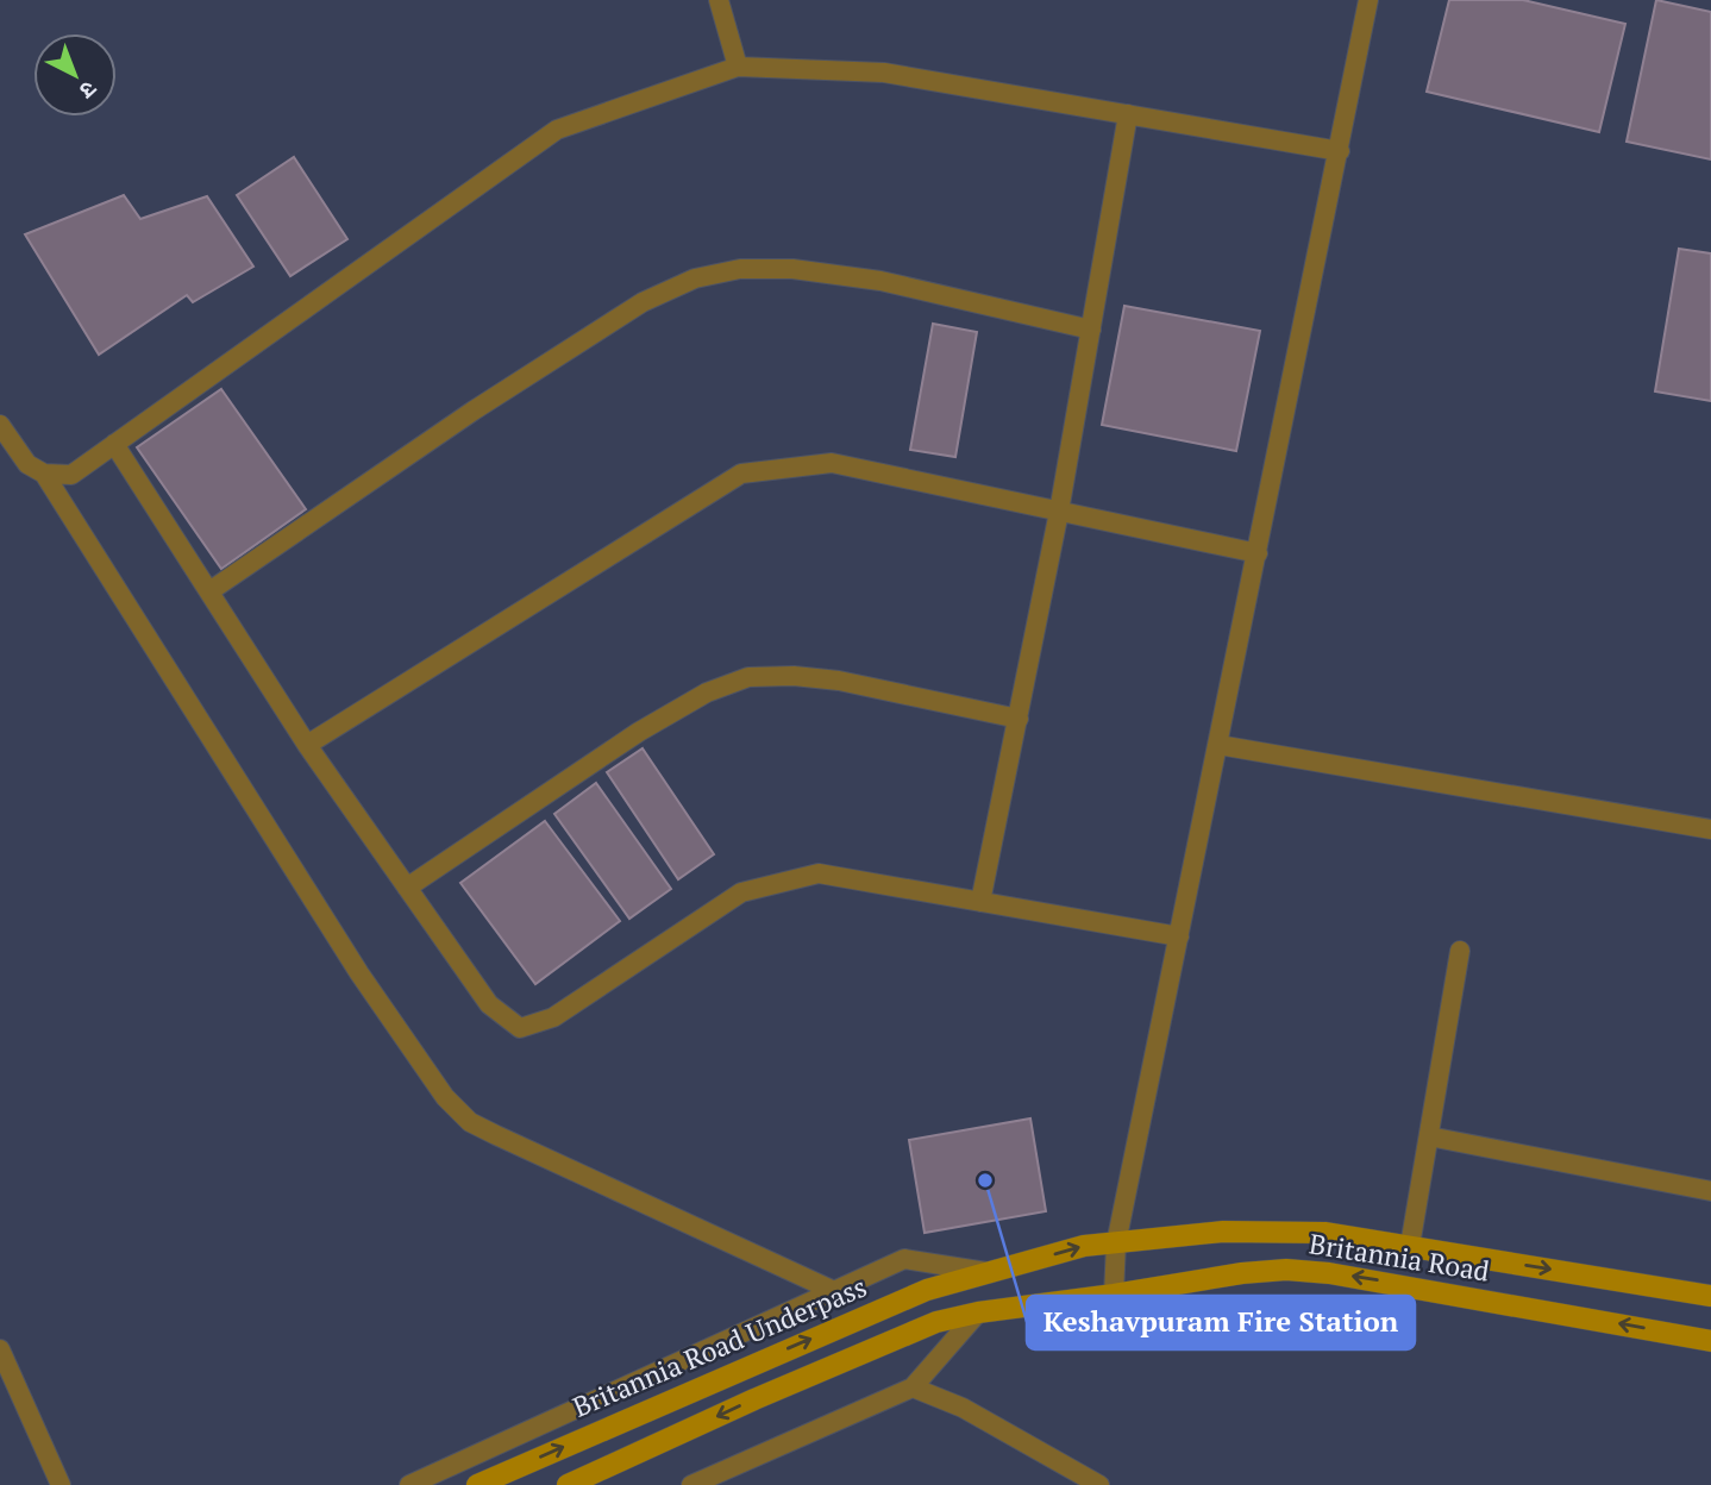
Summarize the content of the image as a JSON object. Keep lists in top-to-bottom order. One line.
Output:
{"streets":{"main road":["Britannia Road","Britannia Road Underpass"]},"crossings":[["Britannia Road","Britannia Road Underpass"]],"places":["Keshavpuram Fire Station"],"north":"bottom right"}
